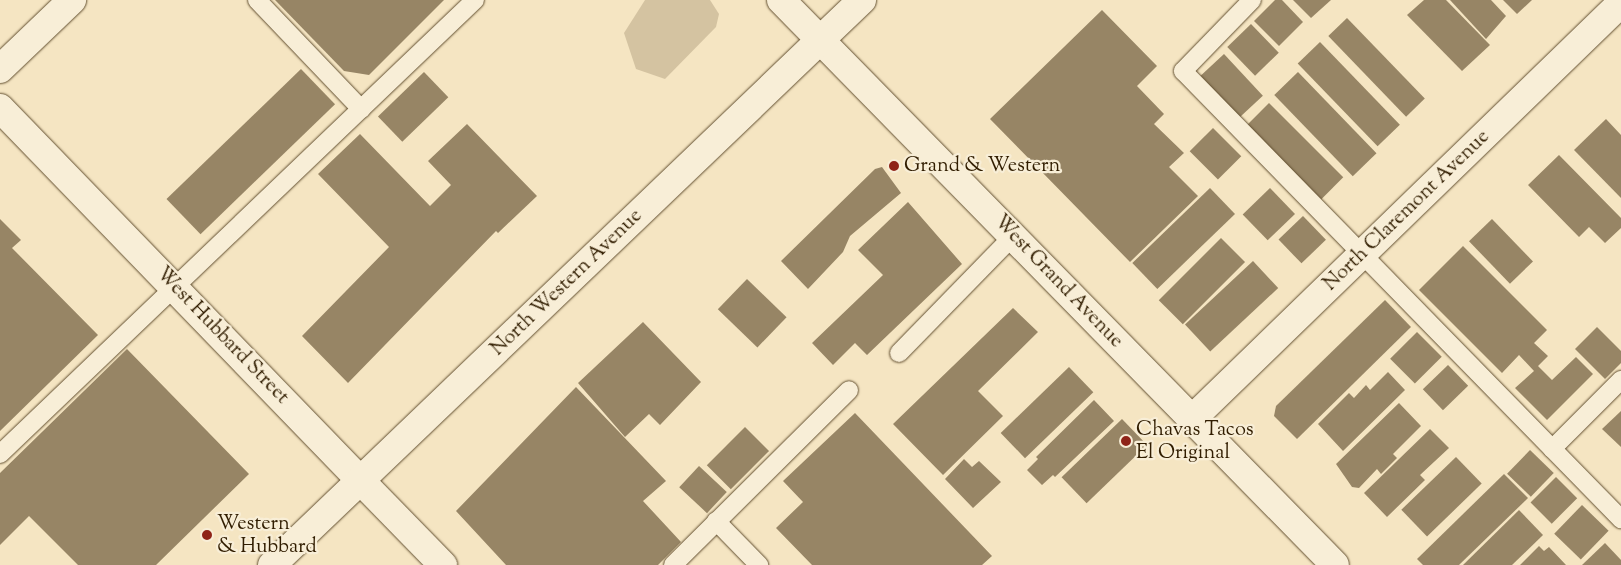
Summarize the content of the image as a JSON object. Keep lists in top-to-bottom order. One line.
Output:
{"streets":{"main road":["North Claremont Avenue","West Grand Avenue","North Western Avenue","West Hubbard Street"]},"crossings":[["North Claremont Avenue","West Grand Avenue"],["West Grand Avenue","North Western Avenue"],["North Western Avenue","West Hubbard Street"]],"places":["Grand & Western","Chavas Tacos El Original","Western & Hubbard"]}
